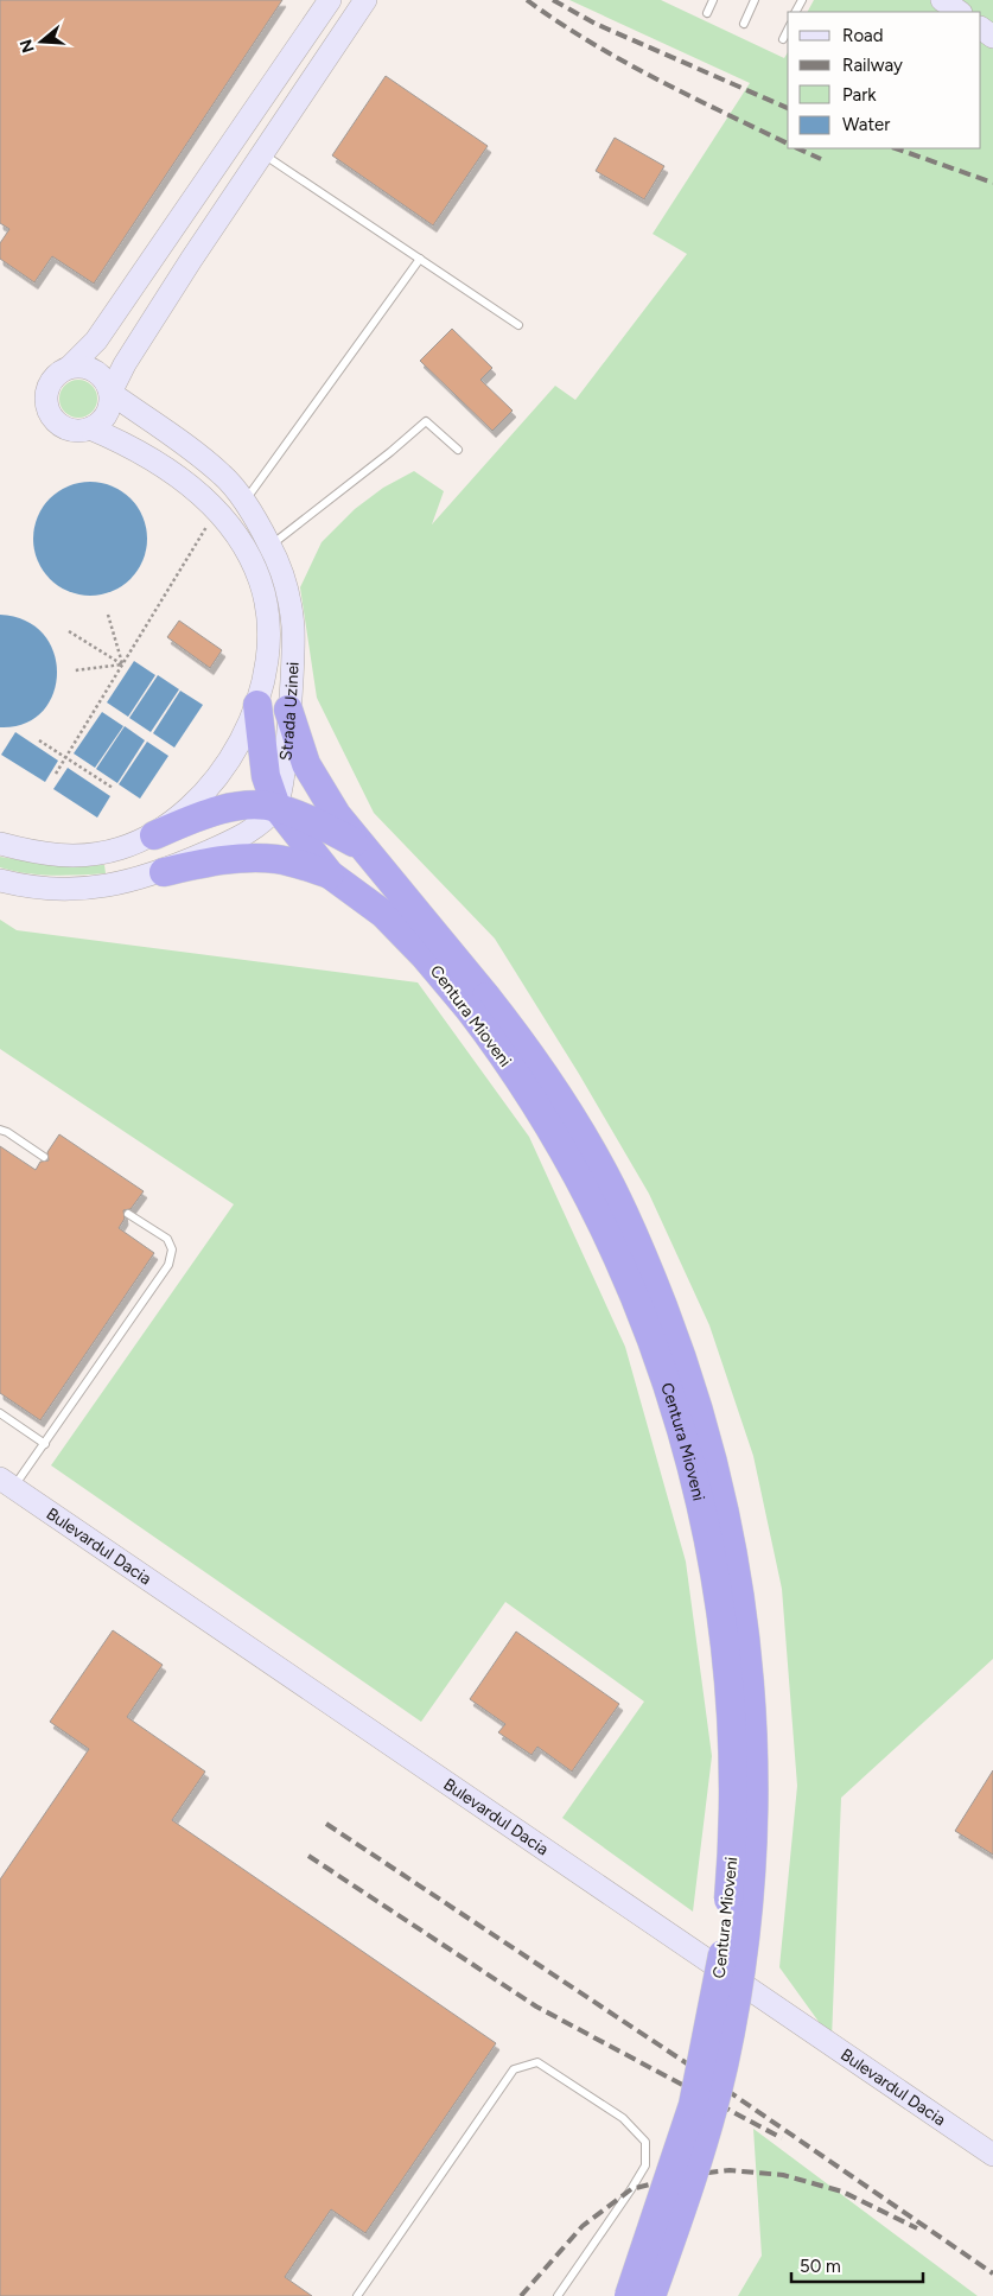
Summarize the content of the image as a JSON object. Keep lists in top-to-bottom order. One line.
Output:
{"streets":{"highway":["Centura Mioveni"],"street":["Strada Uzinei","Bulevardul Dacia"]},"crossings":[["Strada Uzinei","Centura Mioveni"]],"legend":["Road","Railway","Park","Water"],"scale_bar":"50 m","north":"left"}
